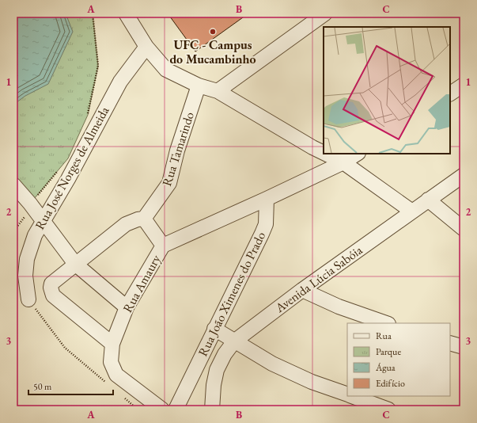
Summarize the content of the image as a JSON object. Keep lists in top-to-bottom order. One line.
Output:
{"streets":{"street":["Rua Tamarindo","Rua José Norges de Almeida","Avenida Lúcia Sabóia","Rua Amaury","Rua João Ximenes do Prado"]},"crossings":[["Rua Amaury","Rua João Ximenes do Prado"]],"places":["UFC - Campus do Mucambinho"],"legend":["Rua","Parque","Água","Edifício"],"scale_bar":"50 m","grid":{"columns":["A","B","C"],"rows":["1","2","3"]}}
